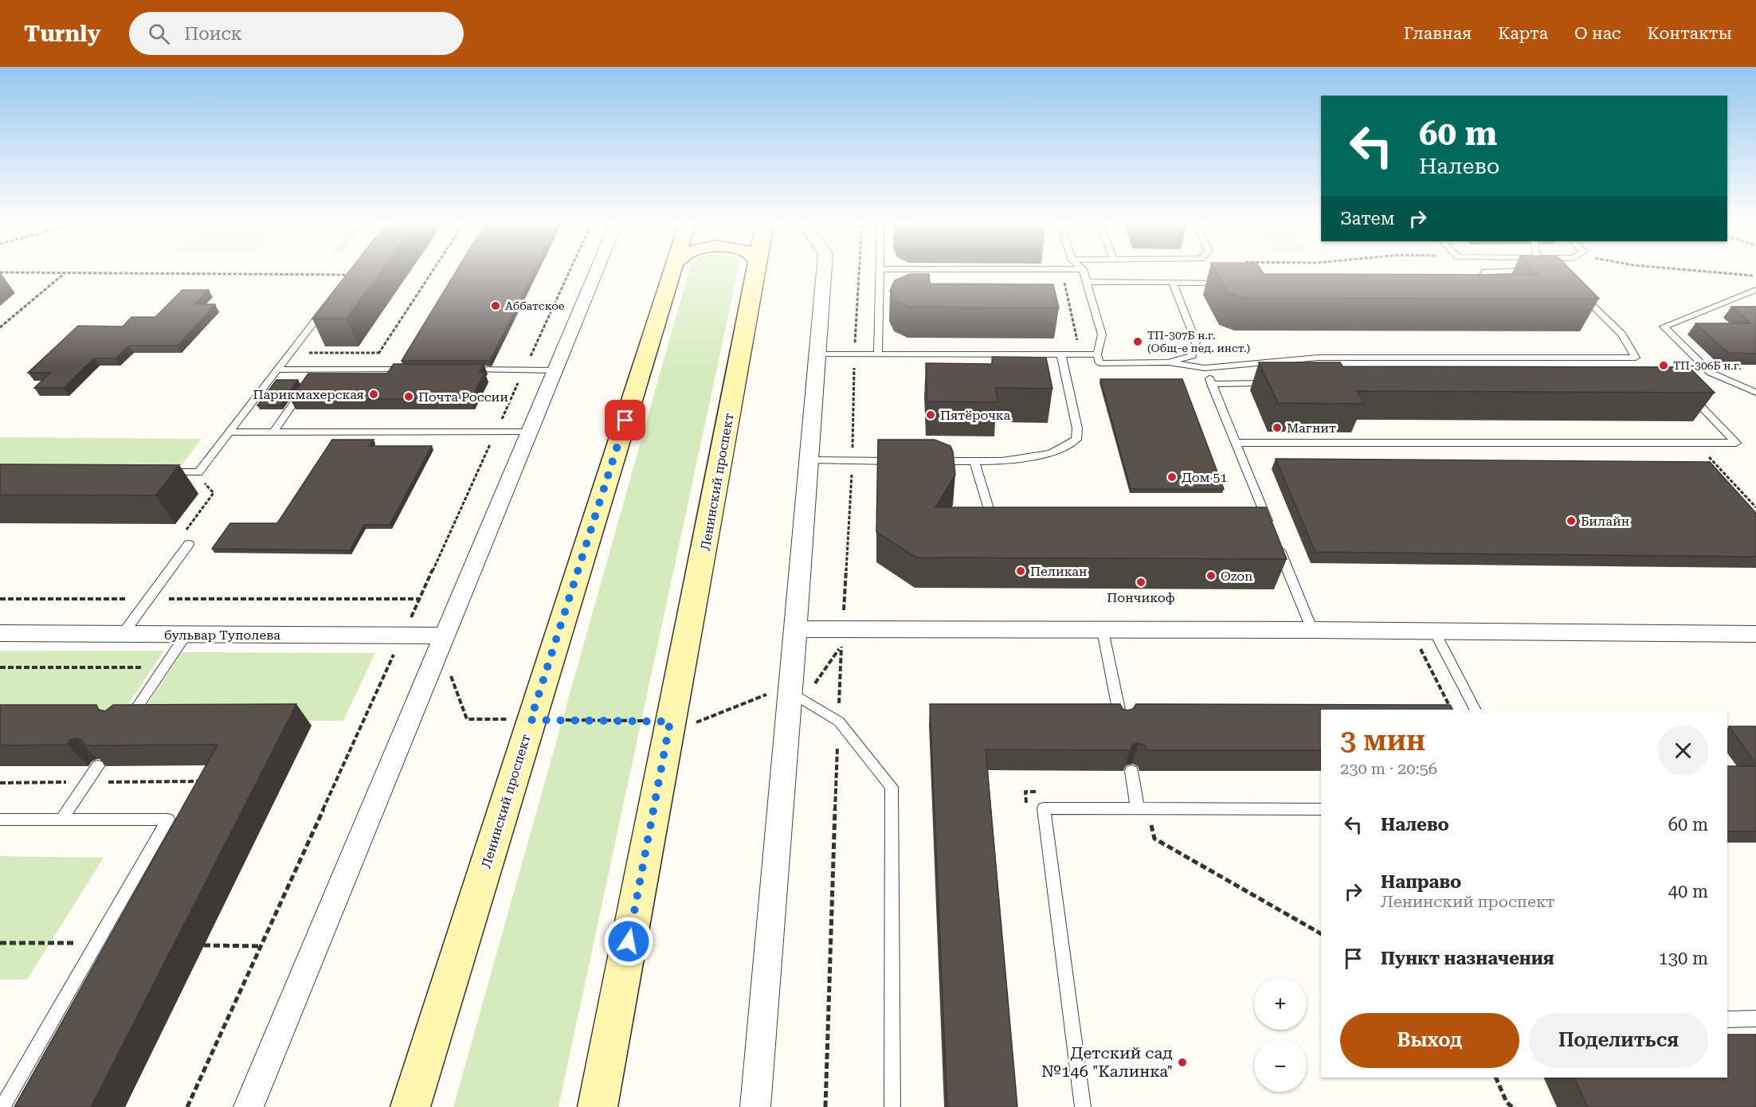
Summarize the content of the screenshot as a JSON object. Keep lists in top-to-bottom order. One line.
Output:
{"streets":{"main road":["Ленинский проспект"],"street":["бульвар Туполева"]},"places":["Аббатское","ТП-307Б н.г. (Общ-е пед. инст.)","ТП-306Б н.г.","Парикмахерская","Почта России","Пятёрочка","Магнит","Дом 51","Билайн","Пеликан","Ozon","Пончикоф","Детский сад №146 \"Калинка\""],"page":{"header":"Turnly","search":"Поиск","nav":["Главная","Карта","О нас","Контакты"],"turn":["60 m","Налево"],"then":"Затем","heading":["3 мин","230 m · 20:56"],"list":[{"name":"Налево","value":"60 m"},{"name":"Направо","note":"Ленинский проспект","value":"40 m"},{"name":"Пункт назначения","value":"130 m"}],"map_buttons":["+","−"],"buttons":["Выход","Поделиться"]}}
